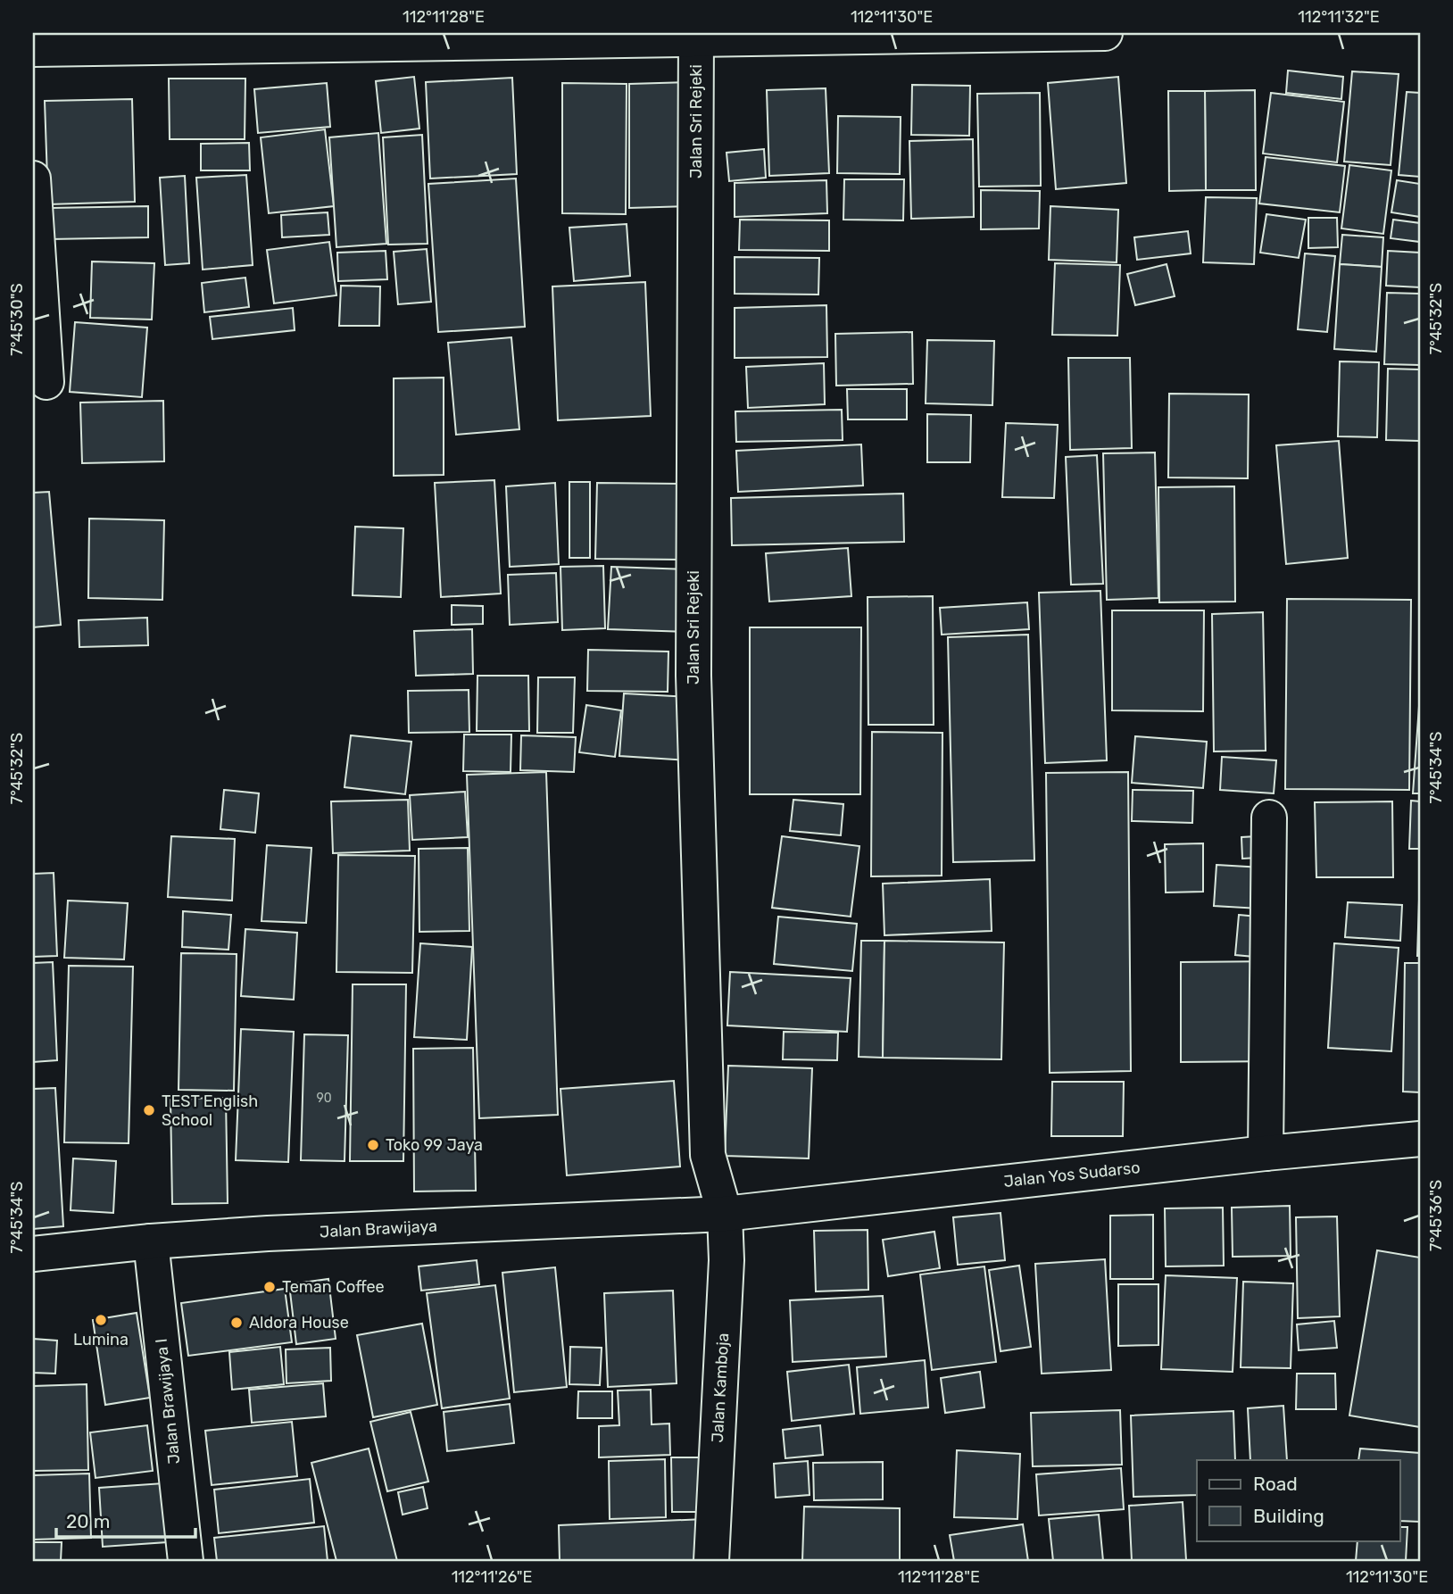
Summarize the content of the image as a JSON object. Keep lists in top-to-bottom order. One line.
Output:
{"streets":{"street":["Jalan Sri Rejeki","Jalan Yos Sudarso","Jalan Brawijaya","Jalan Kamboja","Jalan Brawijaya I"]},"crossings":[["Jalan Sri Rejeki","Jalan Yos Sudarso"],["Jalan Sri Rejeki","Jalan Brawijaya"],["Jalan Sri Rejeki","Jalan Kamboja"],["Jalan Yos Sudarso","Jalan Brawijaya"],["Jalan Yos Sudarso","Jalan Kamboja"],["Jalan Brawijaya","Jalan Kamboja"],["Jalan Brawijaya","Jalan Brawijaya I"]],"places":["TEST English School","Toko 99 Jaya","Teman Coffee","Lumina","Aldora House"],"house_numbers":["90"],"legend":["Road","Building"],"scale_bar":"20 m","coordinates":["112°11'28\"E","112°11'30\"E","112°11'32\"E","7°45'32\"S","7°45'30\"S","7°45'34\"S","7°45'36\"S","112°11'26\"E"]}
